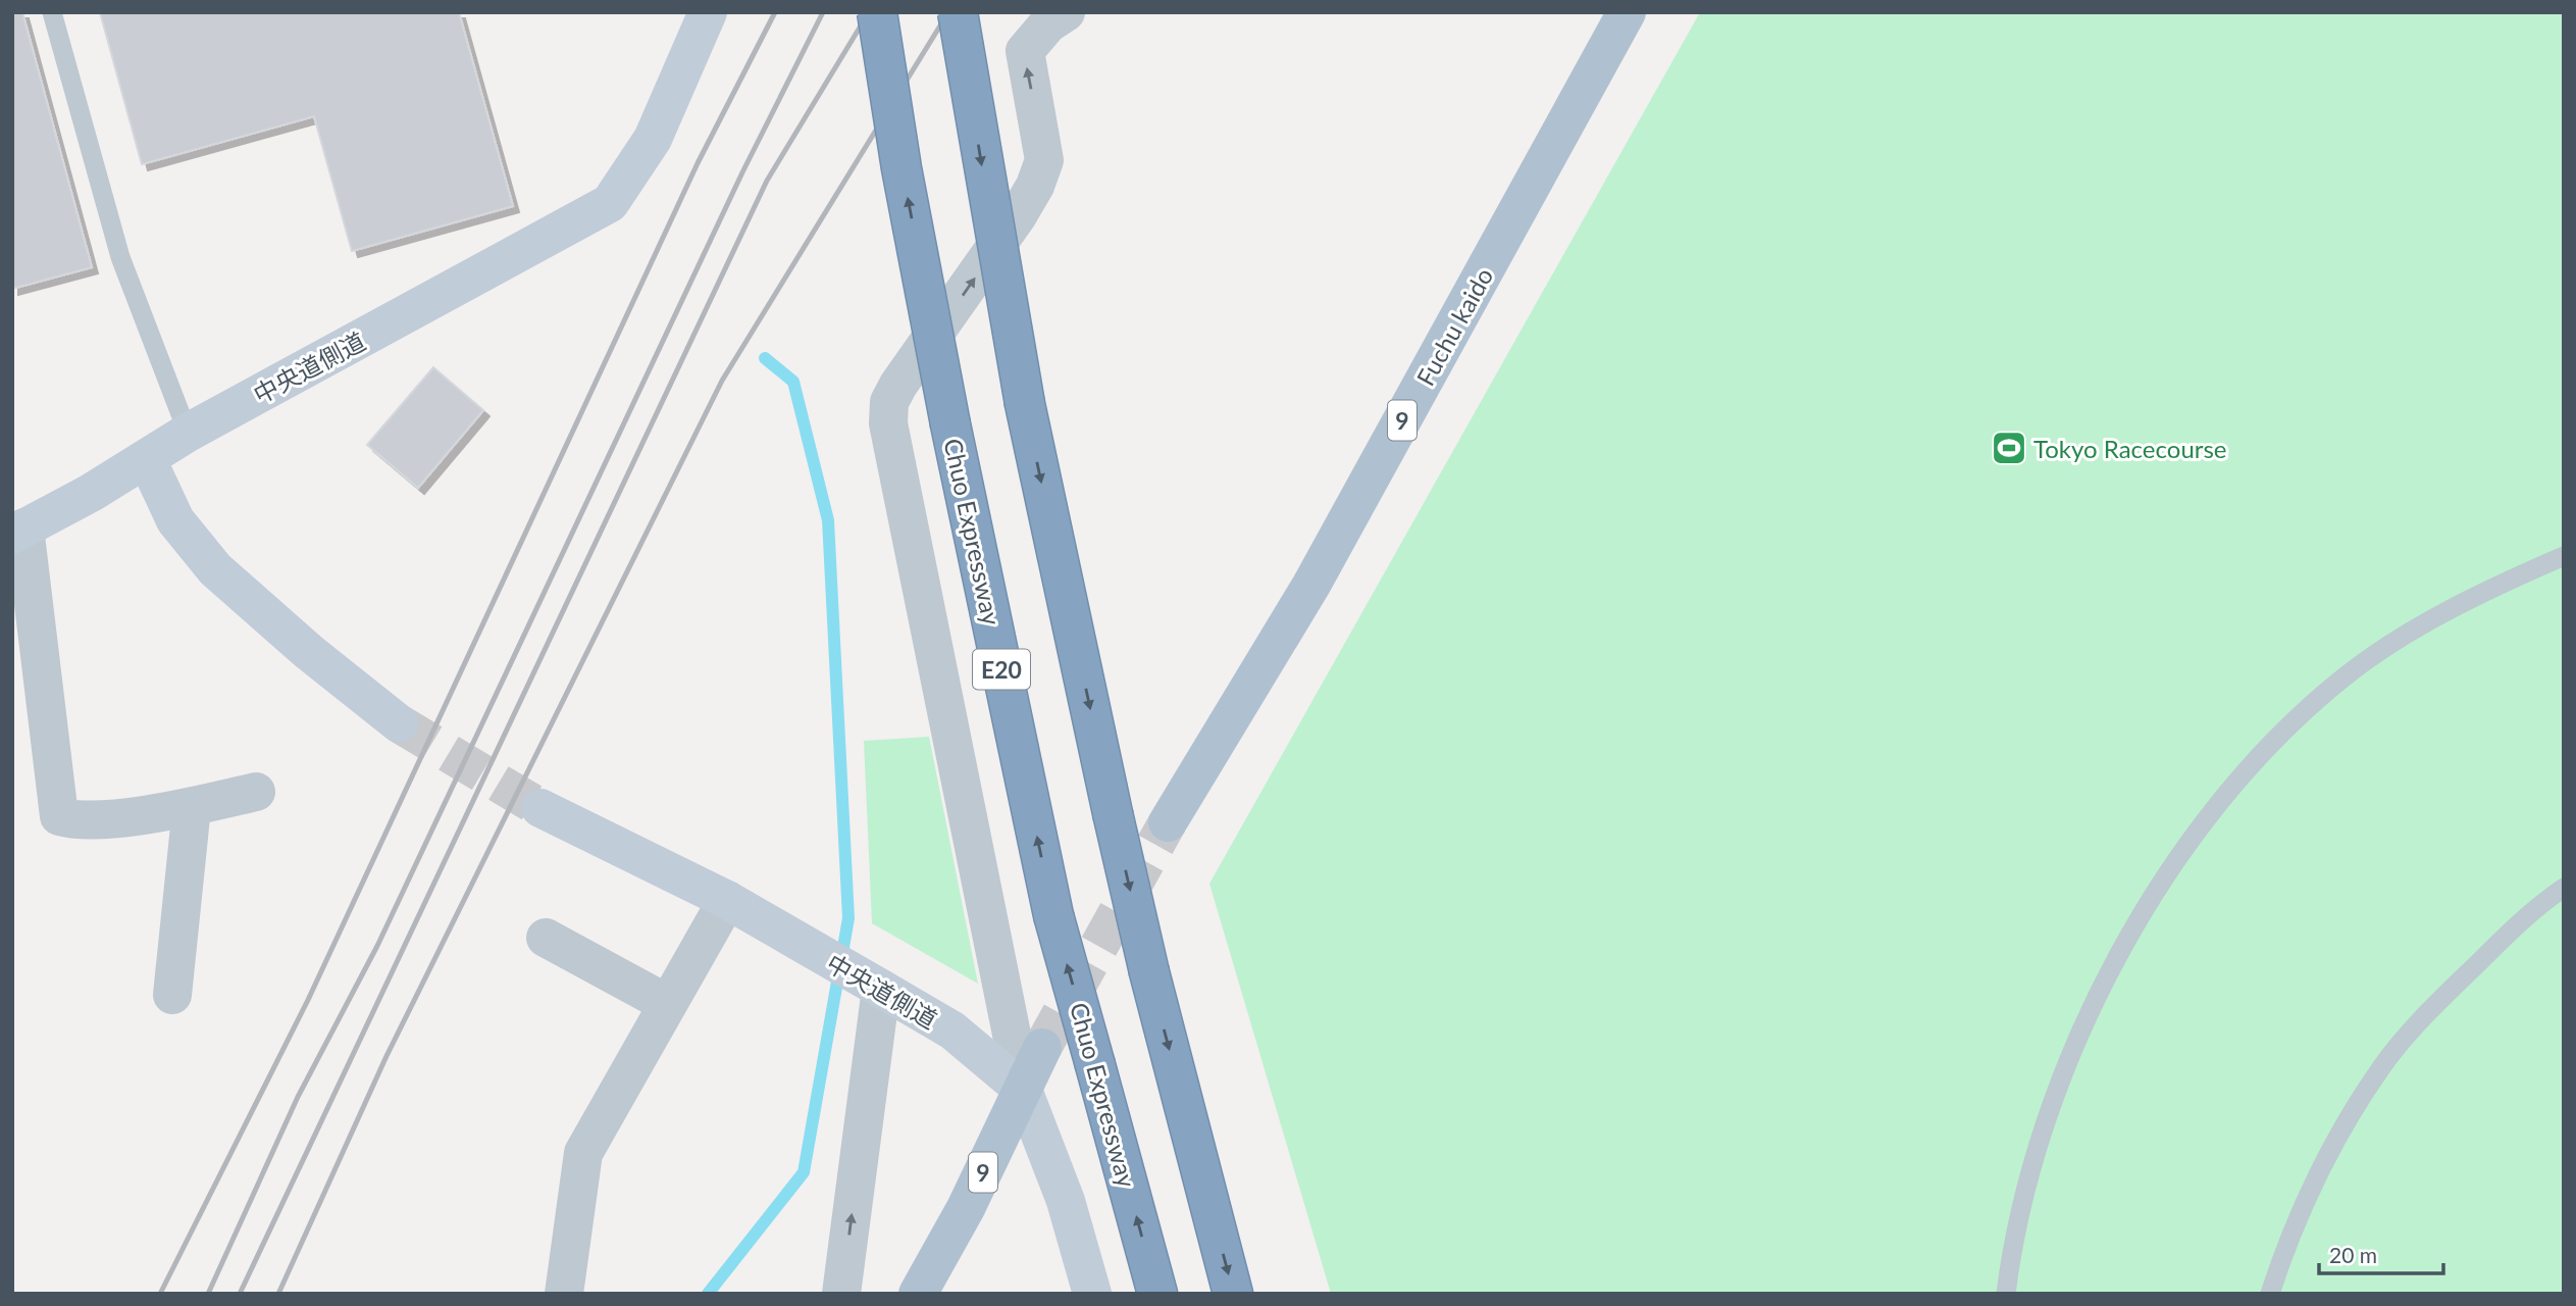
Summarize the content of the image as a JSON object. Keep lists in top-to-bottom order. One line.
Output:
{"streets":{"highway":["Chuo Expressway","E20"],"main road":["Fuchu kaido","9"],"street":["中央道側道"]},"crossings":[["中央道側道","9"]],"places":{"sports":["Tokyo Racecourse"]},"scale_bar":"20 m"}
